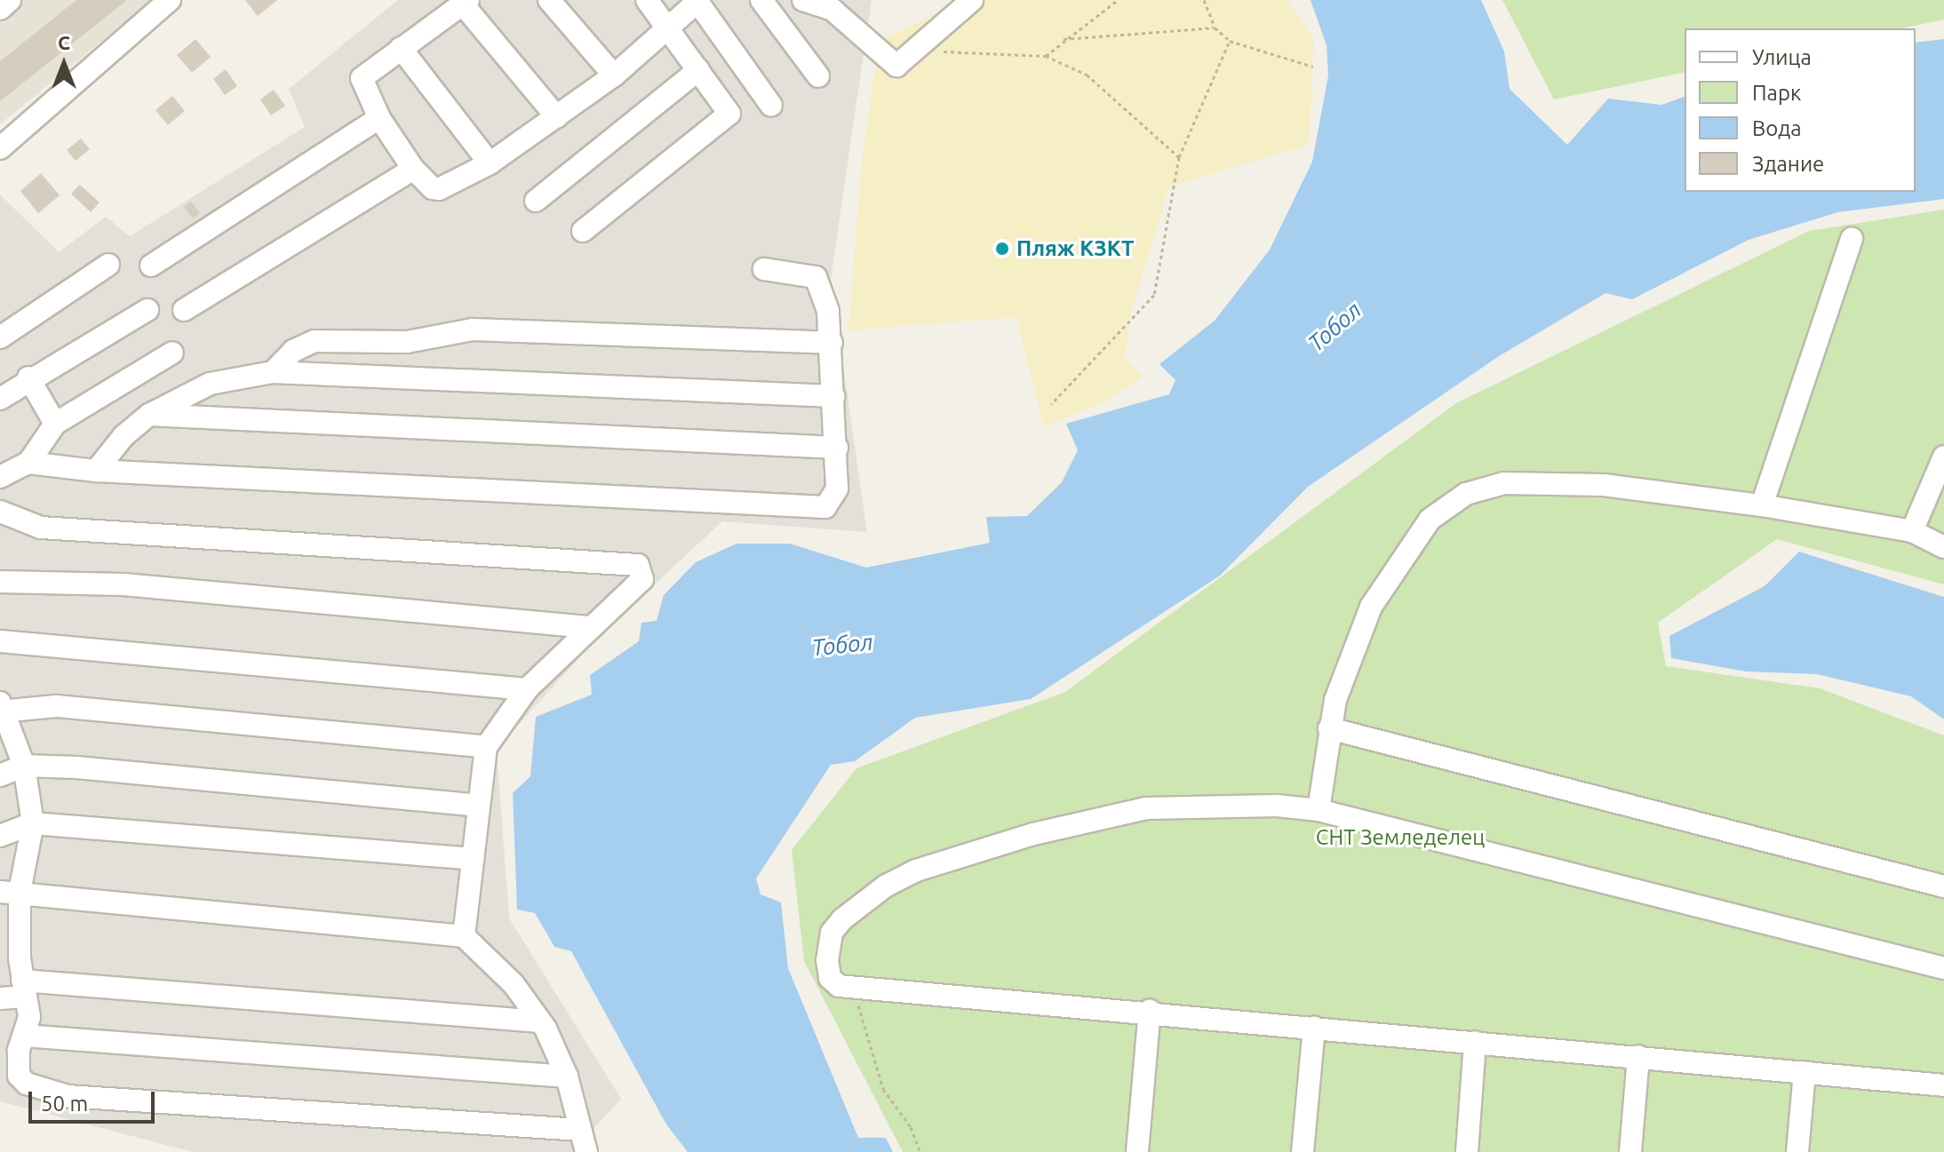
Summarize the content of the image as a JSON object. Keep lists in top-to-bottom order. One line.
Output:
{"water":["Тобол"],"parks":["СНТ Земледелец"],"places":["Пляж КЗКТ"],"legend":["Улица","Парк","Вода","Здание"],"scale_bar":"50 m","north":"top"}
